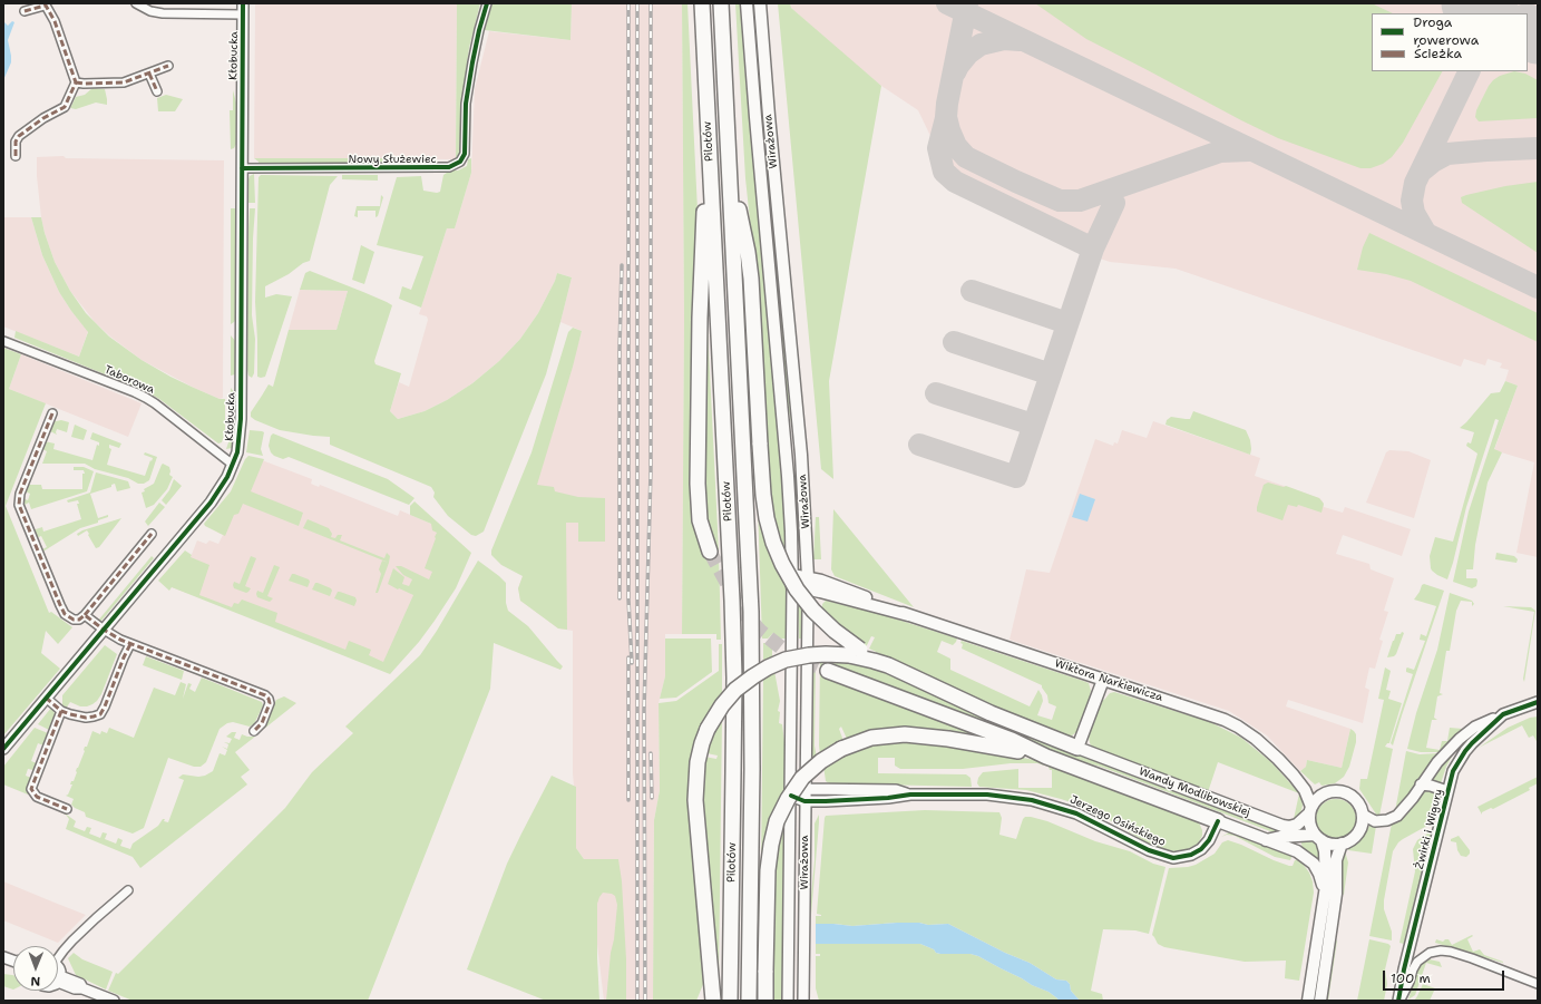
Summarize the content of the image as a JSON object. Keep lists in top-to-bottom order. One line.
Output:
{"streets":{"highway":["Pilotów"],"main road":["Wirażowa","Wiktora Narkiewicza","Wandy Modlibowskiej"],"street":["Kłobucka","Nowy Służewiec","Taborowa","Jerzego Osińskiego","Żwirki i Wigury"]},"crossings":[["Kłobucka","Nowy Służewiec"],["Kłobucka","Taborowa"],["Wirażowa","Wiktora Narkiewicza"],["Wirażowa","Jerzego Osińskiego"],["Wiktora Narkiewicza","Wandy Modlibowskiej"],["Wandy Modlibowskiej","Jerzego Osińskiego"]],"legend":["Droga rowerowa","Ścieżka"],"scale_bar":"100 m","north":"bottom"}
